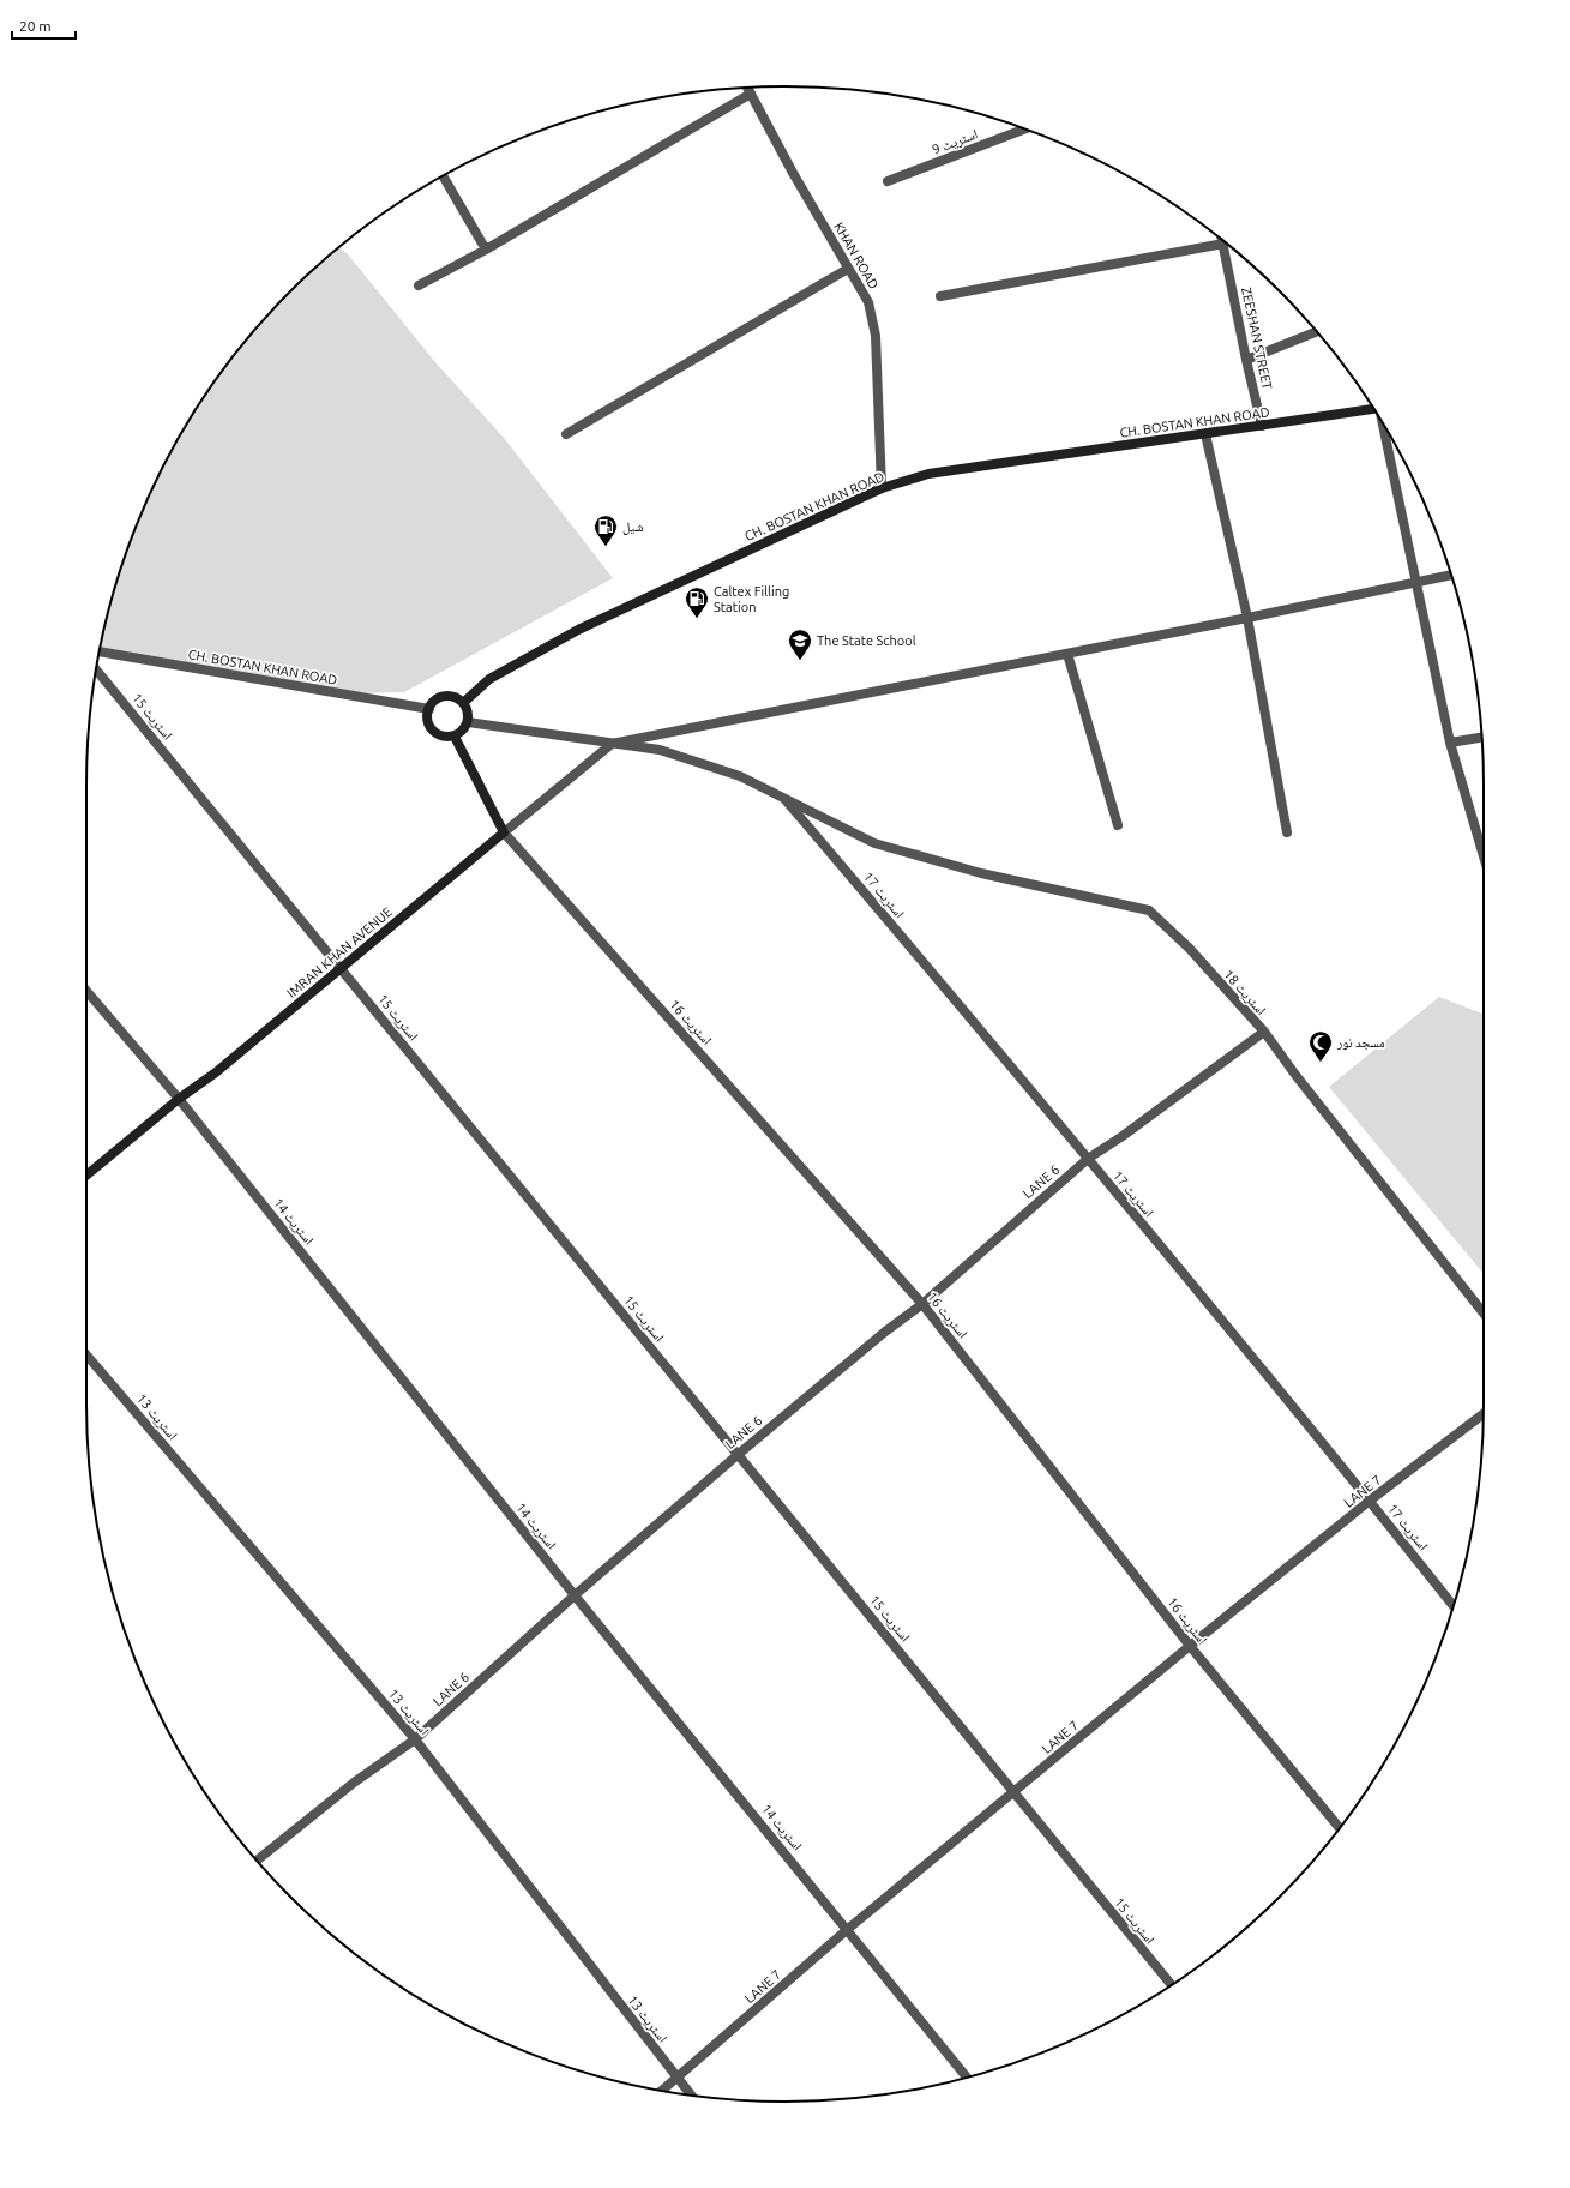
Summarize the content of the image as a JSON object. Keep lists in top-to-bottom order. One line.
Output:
{"streets":{"main road":["CH. BOSTAN KHAN ROAD","IMRAN KHAN AVENUE"],"street":["اسٹریٹ 9","KHAN ROAD","ZEESHAN STREET","اسٹریٹ 15","اسٹریٹ 17","اسٹریٹ 18","اسٹریٹ 16","LANE 6","اسٹریٹ 14","اسٹریٹ 13","LANE 7"]},"crossings":[["KHAN ROAD","CH. BOSTAN KHAN ROAD"],["ZEESHAN STREET","CH. BOSTAN KHAN ROAD"],["CH. BOSTAN KHAN ROAD","اسٹریٹ 18"],["اسٹریٹ 15","IMRAN KHAN AVENUE"],["اسٹریٹ 15","LANE 6"],["اسٹریٹ 15","LANE 7"],["اسٹریٹ 17","اسٹریٹ 18"],["اسٹریٹ 17","LANE 6"],["اسٹریٹ 17","LANE 7"],["IMRAN KHAN AVENUE","اسٹریٹ 18"],["IMRAN KHAN AVENUE","اسٹریٹ 16"],["IMRAN KHAN AVENUE","اسٹریٹ 14"],["اسٹریٹ 18","LANE 6"],["اسٹریٹ 16","LANE 6"],["اسٹریٹ 16","LANE 7"],["LANE 6","اسٹریٹ 14"],["LANE 6","اسٹریٹ 13"],["اسٹریٹ 14","LANE 7"],["اسٹریٹ 13","LANE 7"]],"places":{"fuel station":["شیل","Caltex Filling Station"],"school or university":["The State School"],"mosque":["مسجد نور"]},"scale_bar":"20 m"}
